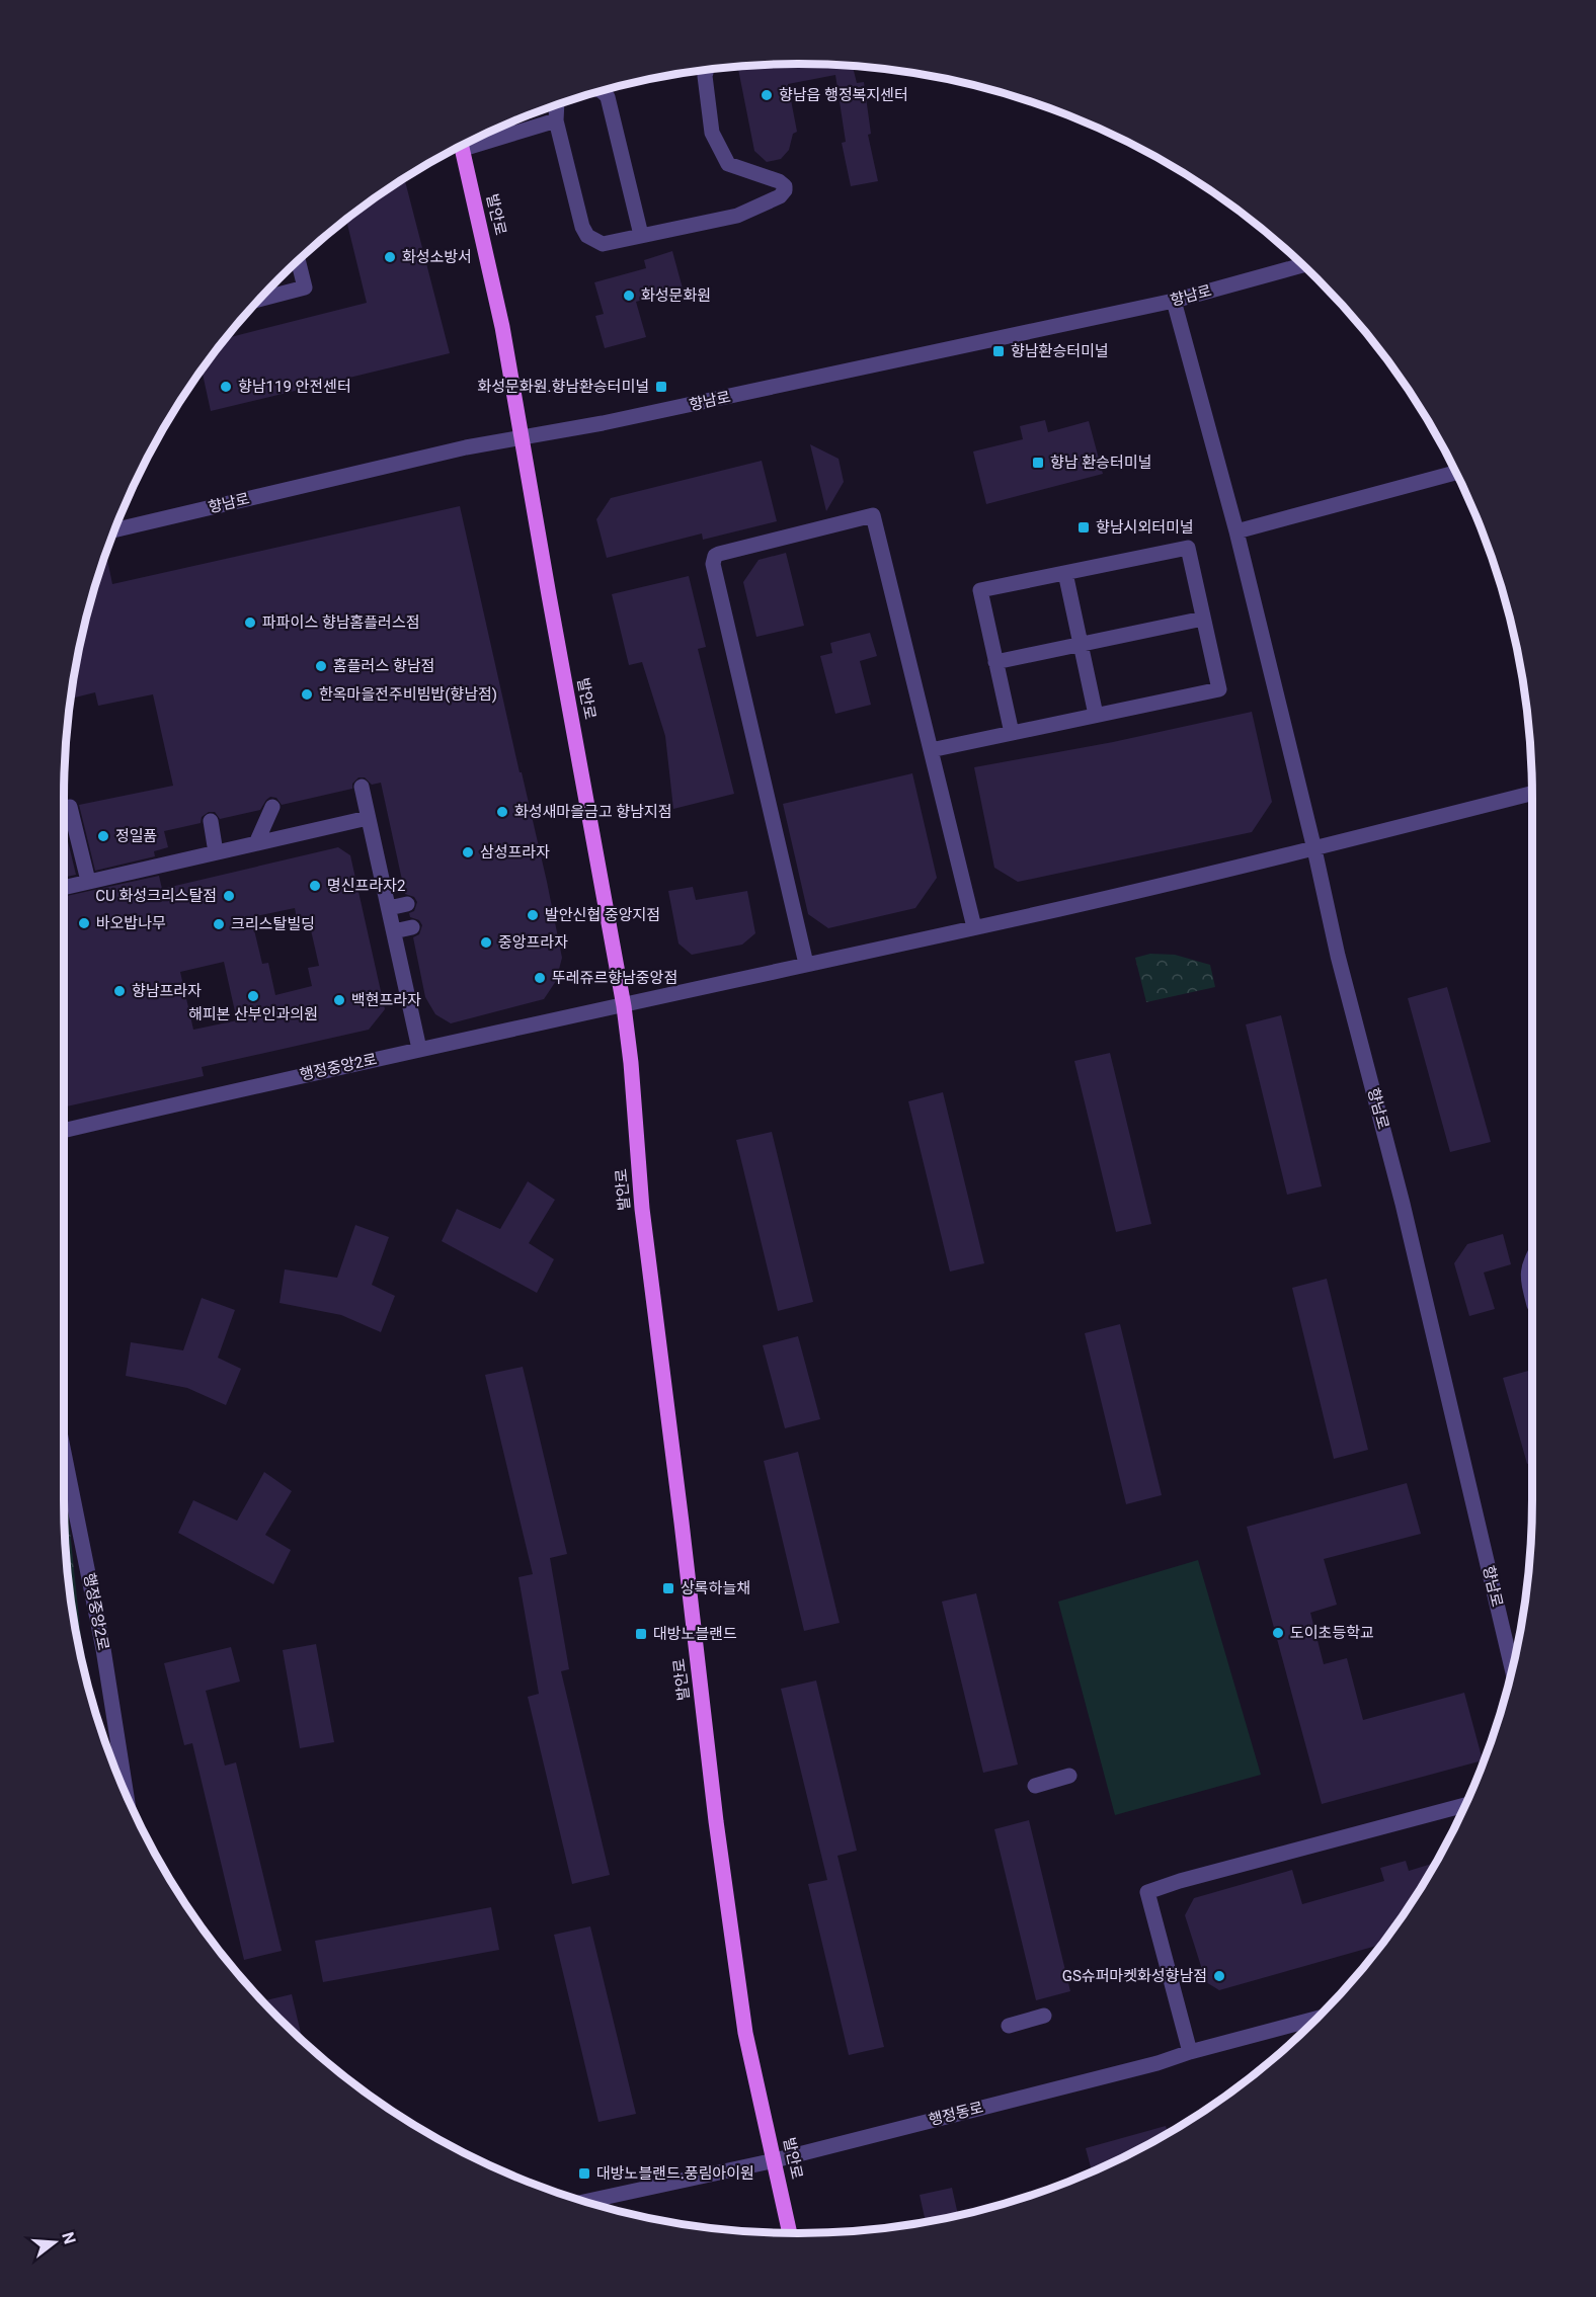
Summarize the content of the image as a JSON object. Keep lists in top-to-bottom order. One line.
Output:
{"streets":{"main road":["발안로"],"street":["향남로","행정중앙2로","행정동로"]},"crossings":[["발안로","향남로"],["발안로","행정중앙2로"],["발안로","행정동로"],["향남로","행정중앙2로"]],"places":{"other":["향남읍 행정복지센터","화성소방서","화성문화원","향남119 안전센터","파파이스 향남홈플러스점","홈플러스 향남점","한옥마을전주비빔밥(향남점)","화성새마을금고 향남지점","정일품","삼성프라자","명신프라자2","CU 화성크리스탈점","발안신협 중앙지점","바오밥나무","크리스탈빌딩","중앙프라자","뚜레쥬르향남중앙점","향남프라자","해피본 산부인과의원","백현프라자","도이초등학교","GS슈퍼마켓화성향남점"],"transit":["향남환승터미널","화성문화원.향남환승터미널","향남 환승터미널","향남시외터미널","상록하늘채","대방노블랜드","대방노블랜드.풍림아이원"]},"north":"right"}
